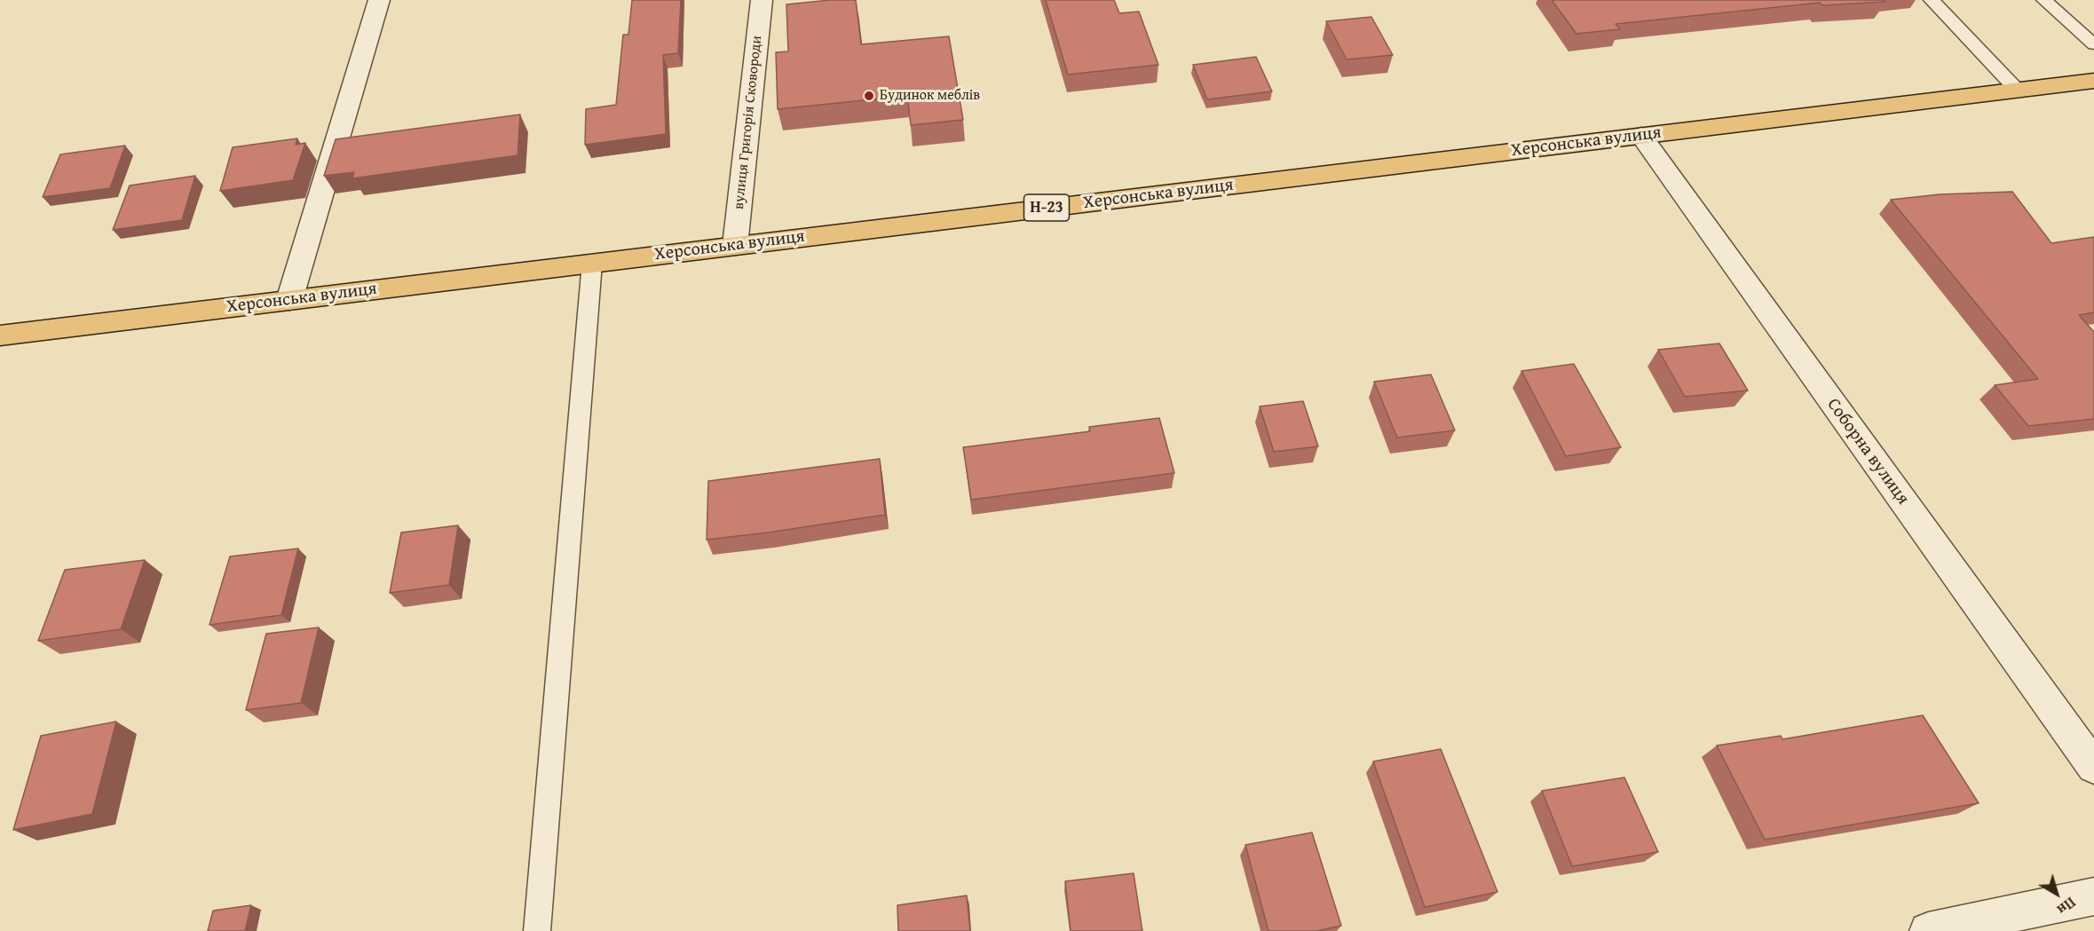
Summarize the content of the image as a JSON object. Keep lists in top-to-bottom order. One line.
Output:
{"streets":{"main road":["Херсонська вулиця","Н-23"],"street":["вулиця Григорія Сковороди","Соборна вулиця"]},"crossings":[["вулиця Григорія Сковороди","Херсонська вулиця"],["Херсонська вулиця","Соборна вулиця"]],"places":["Будинок меблів"],"north":"bottom right"}
